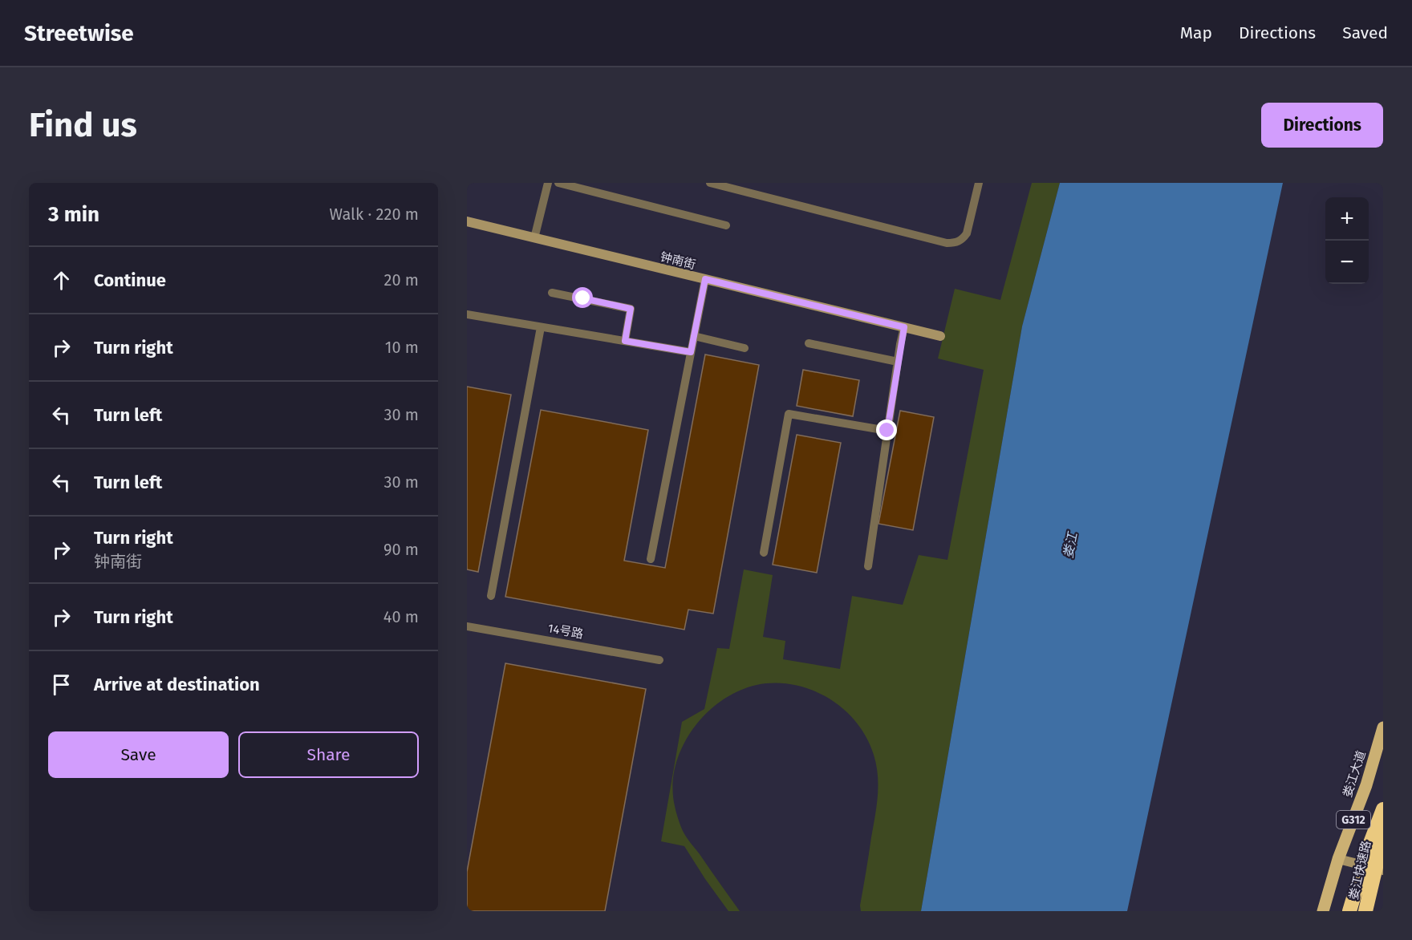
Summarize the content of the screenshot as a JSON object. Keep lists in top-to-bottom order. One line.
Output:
{"streets":{"highway":["G312","娄江快速路"],"main road":["娄江大道"],"street":["钟南街"],"lane":["14号路"]},"water":["娄江"],"page":{"header":"Streetwise","nav":["Map","Directions","Saved"],"buttons":["Directions",["Save","Share"]],"title":"Find us","heading":["3 min","Walk · 220 m"],"map_buttons":["+","−"],"list":[["Continue","20 m"],["Turn right","10 m"],["Turn left","30 m"],["Turn left","30 m"],["Turn right","钟南街","90 m"],["Turn right","40 m"],"Arrive at destination"]}}
